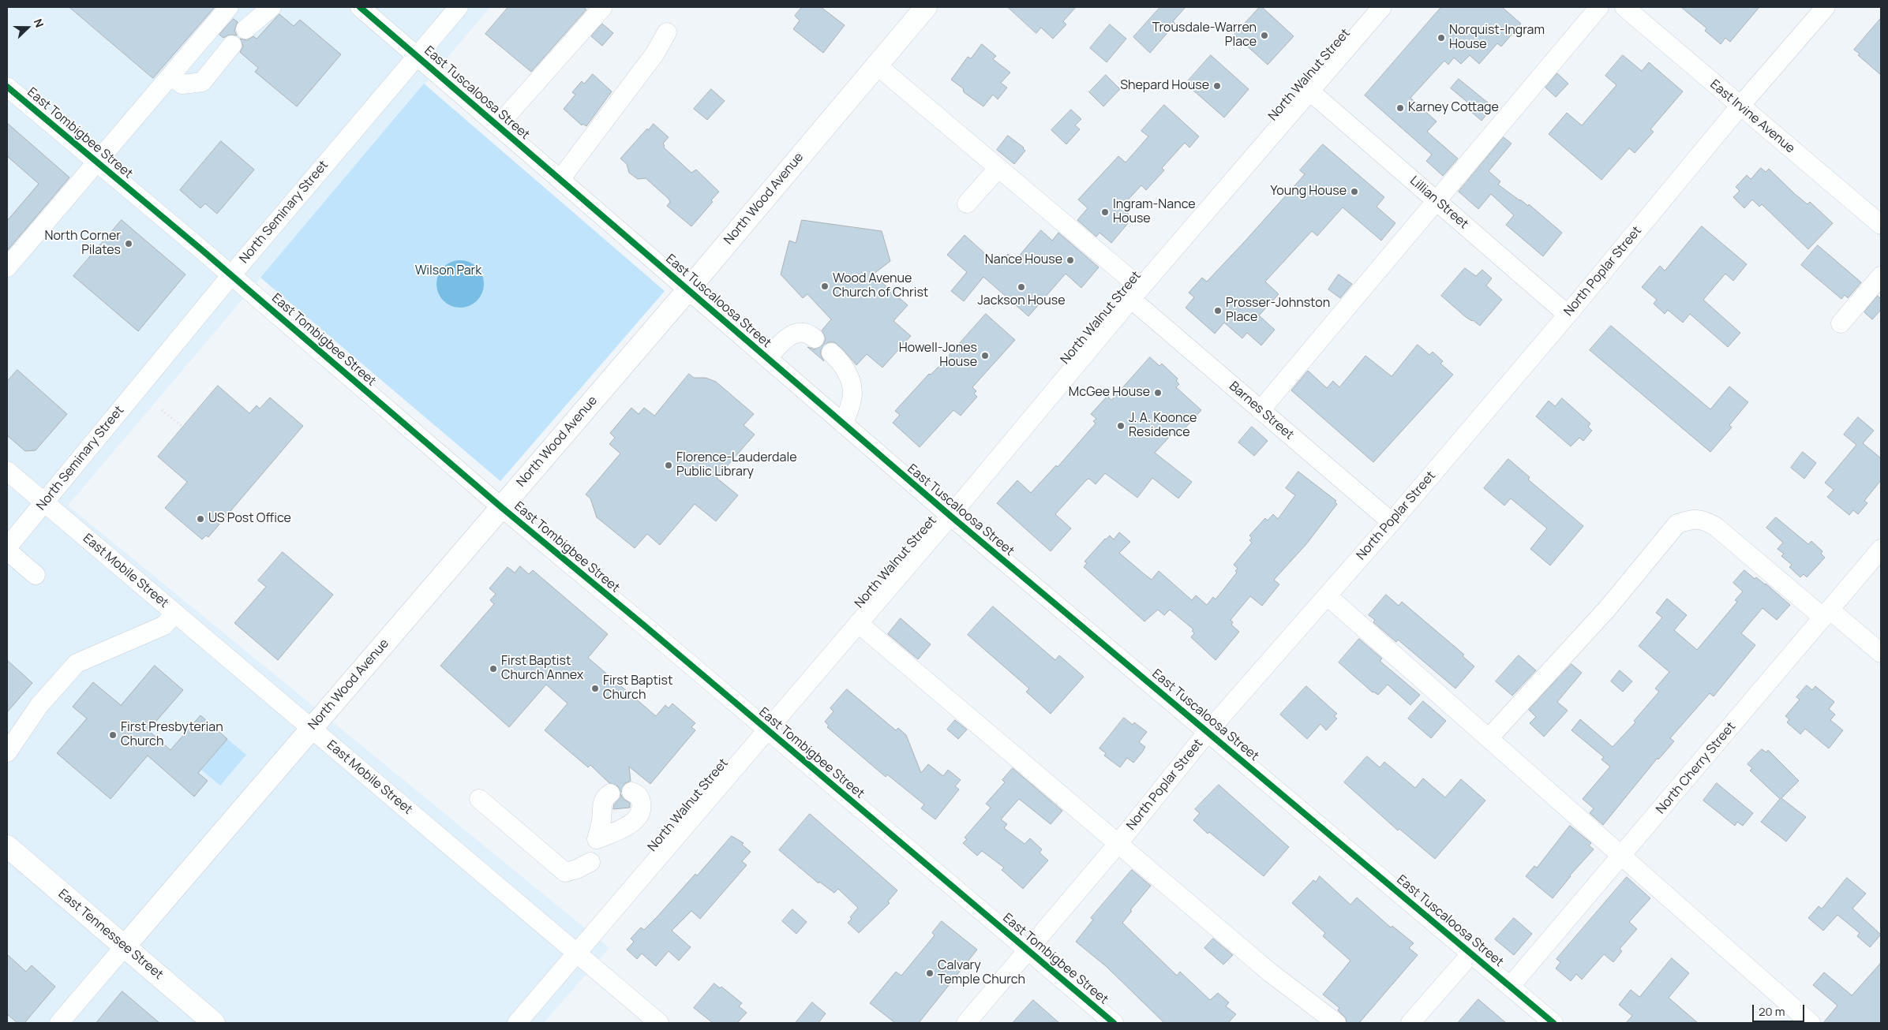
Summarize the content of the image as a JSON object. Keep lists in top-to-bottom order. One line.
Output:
{"streets":{"main road":["North Wood Avenue","East Tennessee Street"],"street":["North Walnut Street","East Tuscaloosa Street","East Irvine Avenue","East Tombigbee Street","Lillian Street","North Seminary Street","North Poplar Street","Barnes Street","East Mobile Street","North Cherry Street"]},"crossings":[["North Walnut Street","East Tuscaloosa Street"],["North Walnut Street","East Tombigbee Street"],["North Walnut Street","Lillian Street"],["North Walnut Street","Barnes Street"],["North Walnut Street","East Mobile Street"],["East Tuscaloosa Street","North Wood Avenue"],["East Tuscaloosa Street","North Seminary Street"],["East Tuscaloosa Street","North Poplar Street"],["East Tuscaloosa Street","North Cherry Street"],["East Irvine Avenue","North Poplar Street"],["East Tombigbee Street","North Wood Avenue"],["East Tombigbee Street","North Seminary Street"],["East Tombigbee Street","North Poplar Street"],["North Wood Avenue","Barnes Street"],["North Wood Avenue","East Mobile Street"],["North Wood Avenue","East Tennessee Street"],["Lillian Street","North Poplar Street"],["North Seminary Street","East Mobile Street"],["North Poplar Street","Barnes Street"]],"parks":["Wilson Park"],"places":["Trousdale-Warren Place","Norquist-Ingram House","Shepard House","Karney Cottage","Young House","Ingram-Nance House","North Corner Pilates","Nance House","Wood Avenue Church of Christ","Jackson House","Prosser-Johnston Place","Howell-Jones House","McGee House","J. A. Koonce Residence","Florence-Lauderdale Public Library","US Post Office","First Baptist Church Annex","First Baptist Church","First Presbyterian Church","Calvary Temple Church"],"scale_bar":"20 m","north":"right"}
